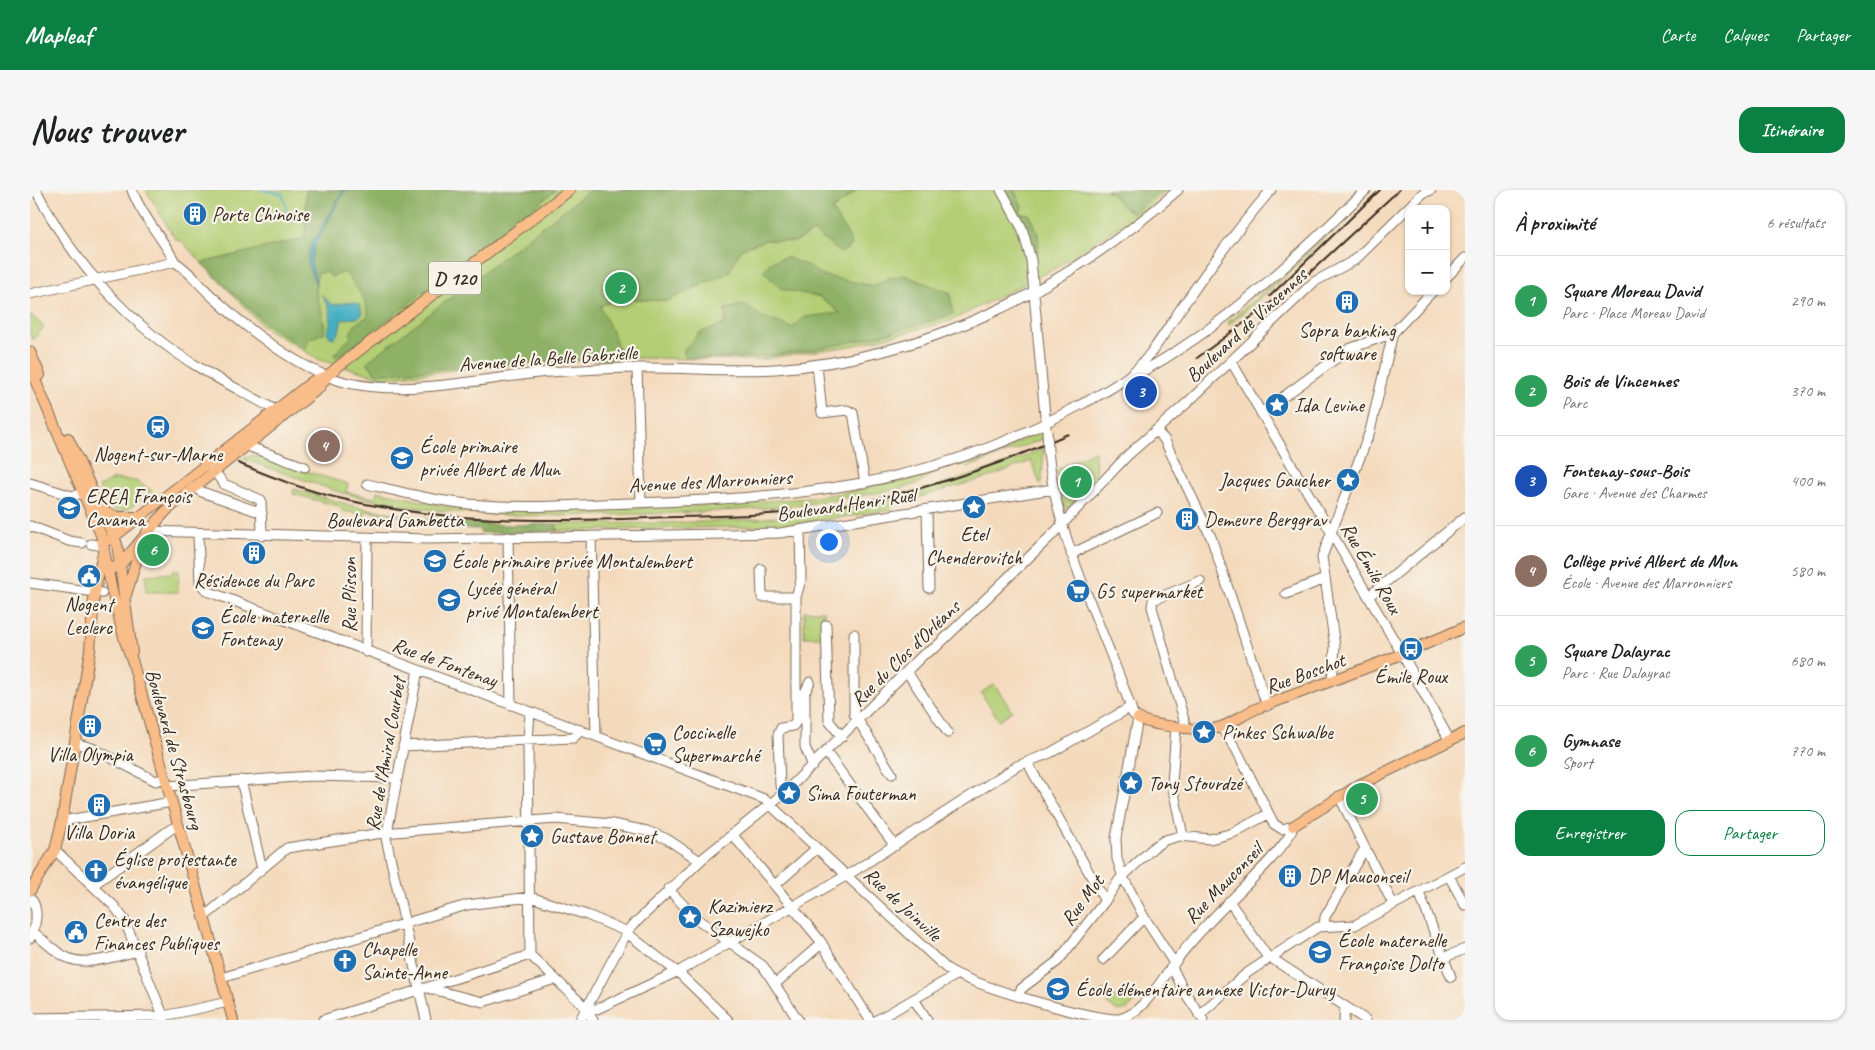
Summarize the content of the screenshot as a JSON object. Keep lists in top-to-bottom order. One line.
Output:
{"streets":{"main road":["D 120","Rue Boschot","Boulevard de Strasbourg"],"street":["Boulevard de Vincennes","Avenue de la Belle Gabrielle","Avenue des Marronniers","Boulevard Henri Ruel","Boulevard Gambetta","Rue Émile Roux","Rue Plisson","Rue du Clos d'Orléans","Rue de Fontenay","Rue de l'Amiral Courbet","Rue Mauconseil","Rue Mot","Rue de Joinville"]},"crossings":[["D 120","Avenue de la Belle Gabrielle"],["D 120","Boulevard Gambetta"],["D 120","Boulevard de Strasbourg"],["Boulevard de Vincennes","Rue Émile Roux"],["Boulevard de Vincennes","Rue du Clos d'Orléans"],["Boulevard Henri Ruel","Boulevard Gambetta"],["Boulevard Gambetta","Rue Plisson"],["Boulevard Gambetta","Rue de Fontenay"],["Rue Émile Roux","Rue Boschot"],["Rue Plisson","Rue de Fontenay"],["Rue du Clos d'Orléans","Rue de Joinville"],["Rue de Fontenay","Rue de l'Amiral Courbet"],["Rue de Fontenay","Rue de Joinville"],["Rue Mauconseil","Rue de Joinville"],["Rue Mot","Rue de Joinville"]],"places":{"building":["Porte Chinoise","Sopra banking software","Demeure Berggrav","Résidence du Parc","Villa Olympia","Villa Doria","DP Mauconseil"],"place":["Ida Levine","Jacques Gaucher","Etel Chenderovitch","Pinkes Schwalbe","Tony Stourdzé","Sima Fouterman","Gustave Bonnet","Kazimierz Szawejko"],"station":["Nogent-sur-Marne"],"school or university":["École primaire privée Albert de Mun","EREA François Cavanna","École primaire privée Montalembert","Lycée général privé Montalembert","École maternelle Fontenay","École maternelle Françoise Dolto","École élémentaire annexe Victor-Duruy"],"public building":["Nogent Leclerc","Centre des Finances Publiques"],"supermarket":["G5 supermarket","Coccinelle Supermarché"],"bus stop":["Émile Roux"],"church":["Église protestante évangélique","Chapelle Sainte-Anne"]},"page":{"header":"Mapleaf","nav":["Carte","Calques","Partager"],"buttons":["Itinéraire",["Enregistrer","Partager"]],"title":"Nous trouver","heading":["À proximité","6 résultats"],"map_buttons":["+","−"],"list":[{"mark":"1","name":"Square Moreau David","note":"Parc · Place Moreau David","value":"290 m"},{"mark":"2","name":"Bois de Vincennes","note":"Parc","value":"370 m"},{"mark":"3","name":"Fontenay-sous-Bois","note":"Gare · Avenue des Charmes","value":"400 m"},{"mark":"4","name":"Collège privé Albert de Mun","note":"École · Avenue des Marronniers","value":"580 m"},{"mark":"5","name":"Square Dalayrac","note":"Parc · Rue Dalayrac","value":"680 m"},{"mark":"6","name":"Gymnase","note":"Sport","value":"770 m"}],"pins":["2","3","4","1","6","5"]}}
